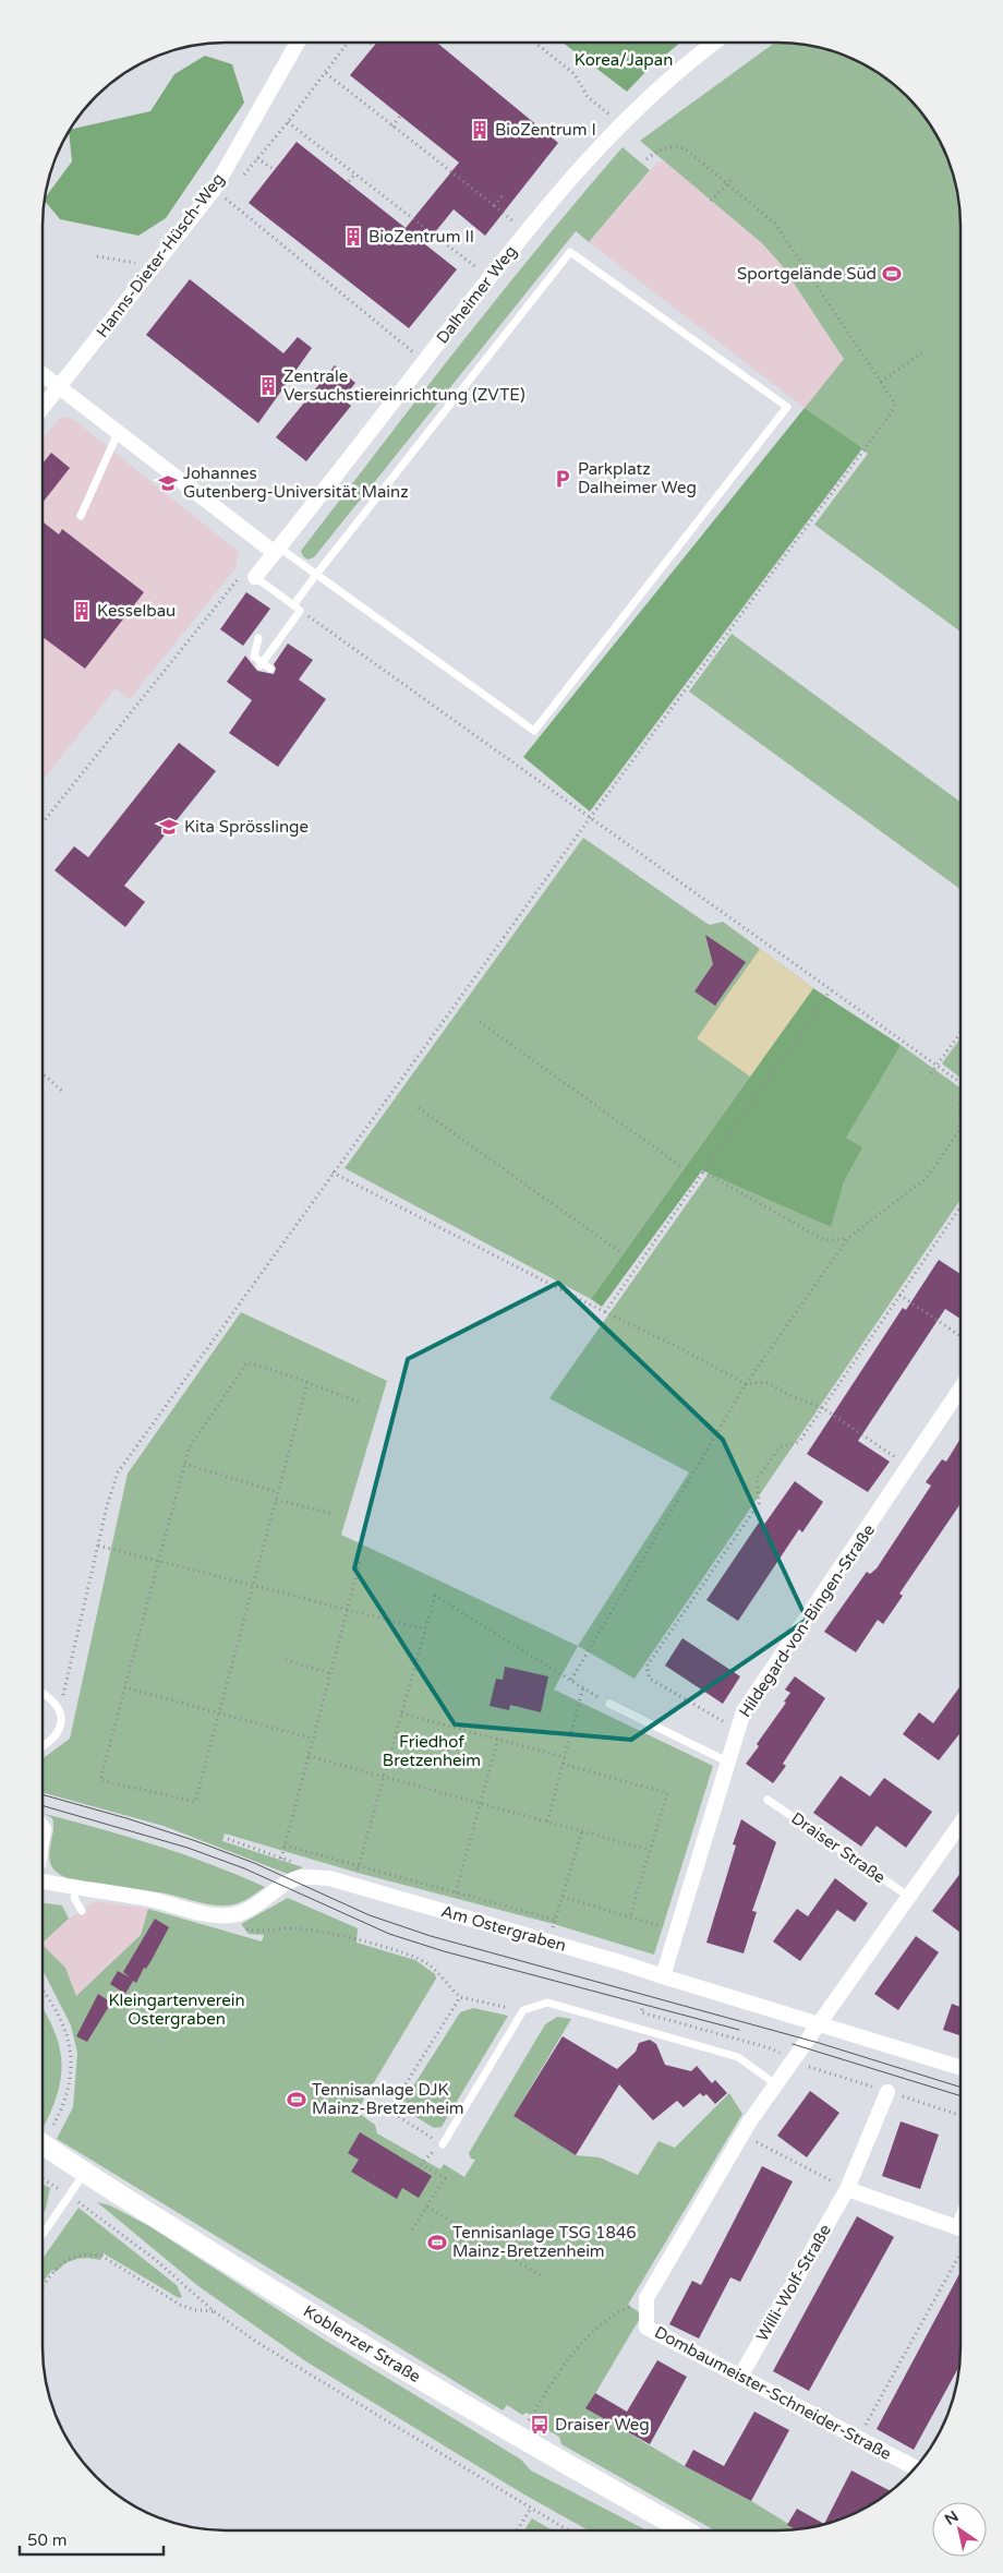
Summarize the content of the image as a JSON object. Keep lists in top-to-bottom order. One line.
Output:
{"streets":{"main road":["Koblenzer Straße"],"street":["Hanns-Dieter-Hüsch-Weg","Dalheimer Weg","Hildegard-von-Bingen-Straße","Am Ostergraben","Willi-Wolf-Straße","Dombaumeister-Schneider-Straße"],"lane":["Draiser Straße"]},"crossings":[["Hildegard-von-Bingen-Straße","Am Ostergraben"],["Willi-Wolf-Straße","Dombaumeister-Schneider-Straße"]],"parks":["Korea/Japan","Friedhof Bretzenheim","Kleingartenverein Ostergraben"],"places":{"building":["BioZentrum I","BioZentrum II","Zentrale Versuchstiereinrichtung (ZVTE)","Kesselbau"],"sports":["Sportgelände Süd","Tennisanlage DJK Mainz-Bretzenheim","Tennisanlage TSG 1846 Mainz-Bretzenheim"],"parking":["Parkplatz Dalheimer Weg"],"school or university":["Johannes Gutenberg-Universität Mainz","Kita Sprösslinge"],"bus stop":["Draiser Weg"]},"scale_bar":"50 m","north":"top left"}
